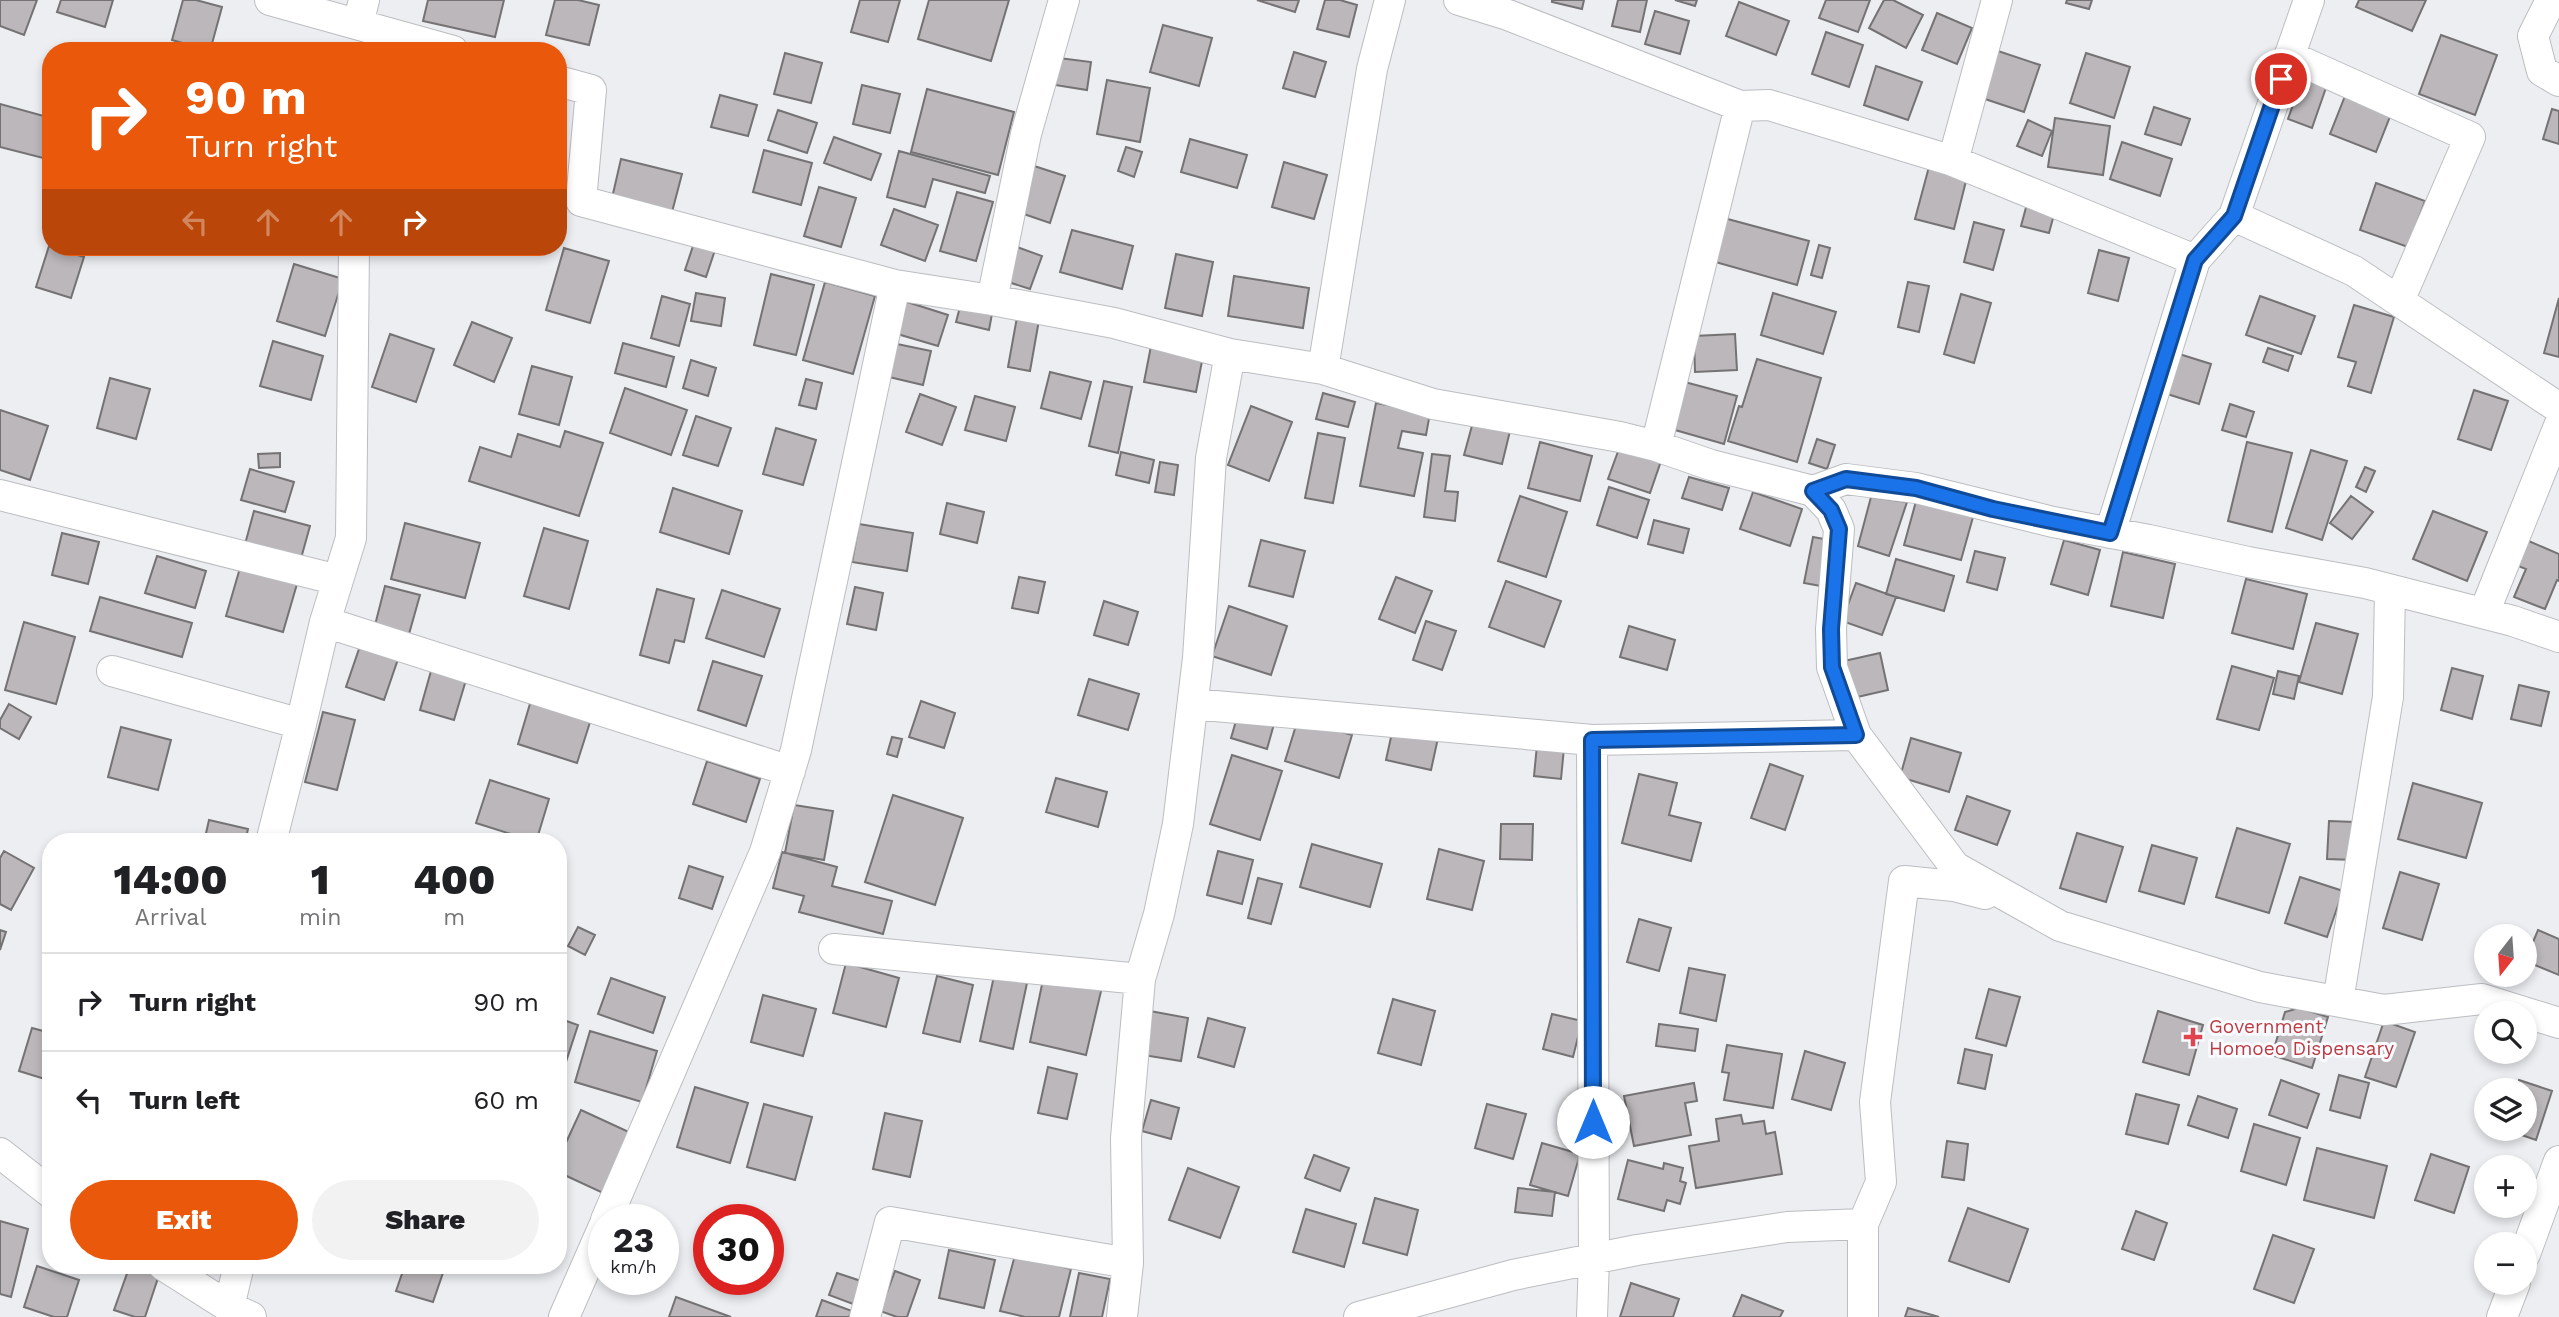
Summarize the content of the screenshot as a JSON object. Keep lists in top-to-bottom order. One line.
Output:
{"places":{"health":["Government Homoeo Dispensary"]},"north":"bottom","page":{"turn":["90 m","Turn right"],"eta":["14:00","Arrival","1","min","400","m"],"map_buttons":["+","−"],"list":[{"name":"Turn right","value":"90 m"},{"name":"Turn left","value":"60 m"}],"buttons":["Exit","Share"],"speed":"23 km/h","limit":"30"}}
